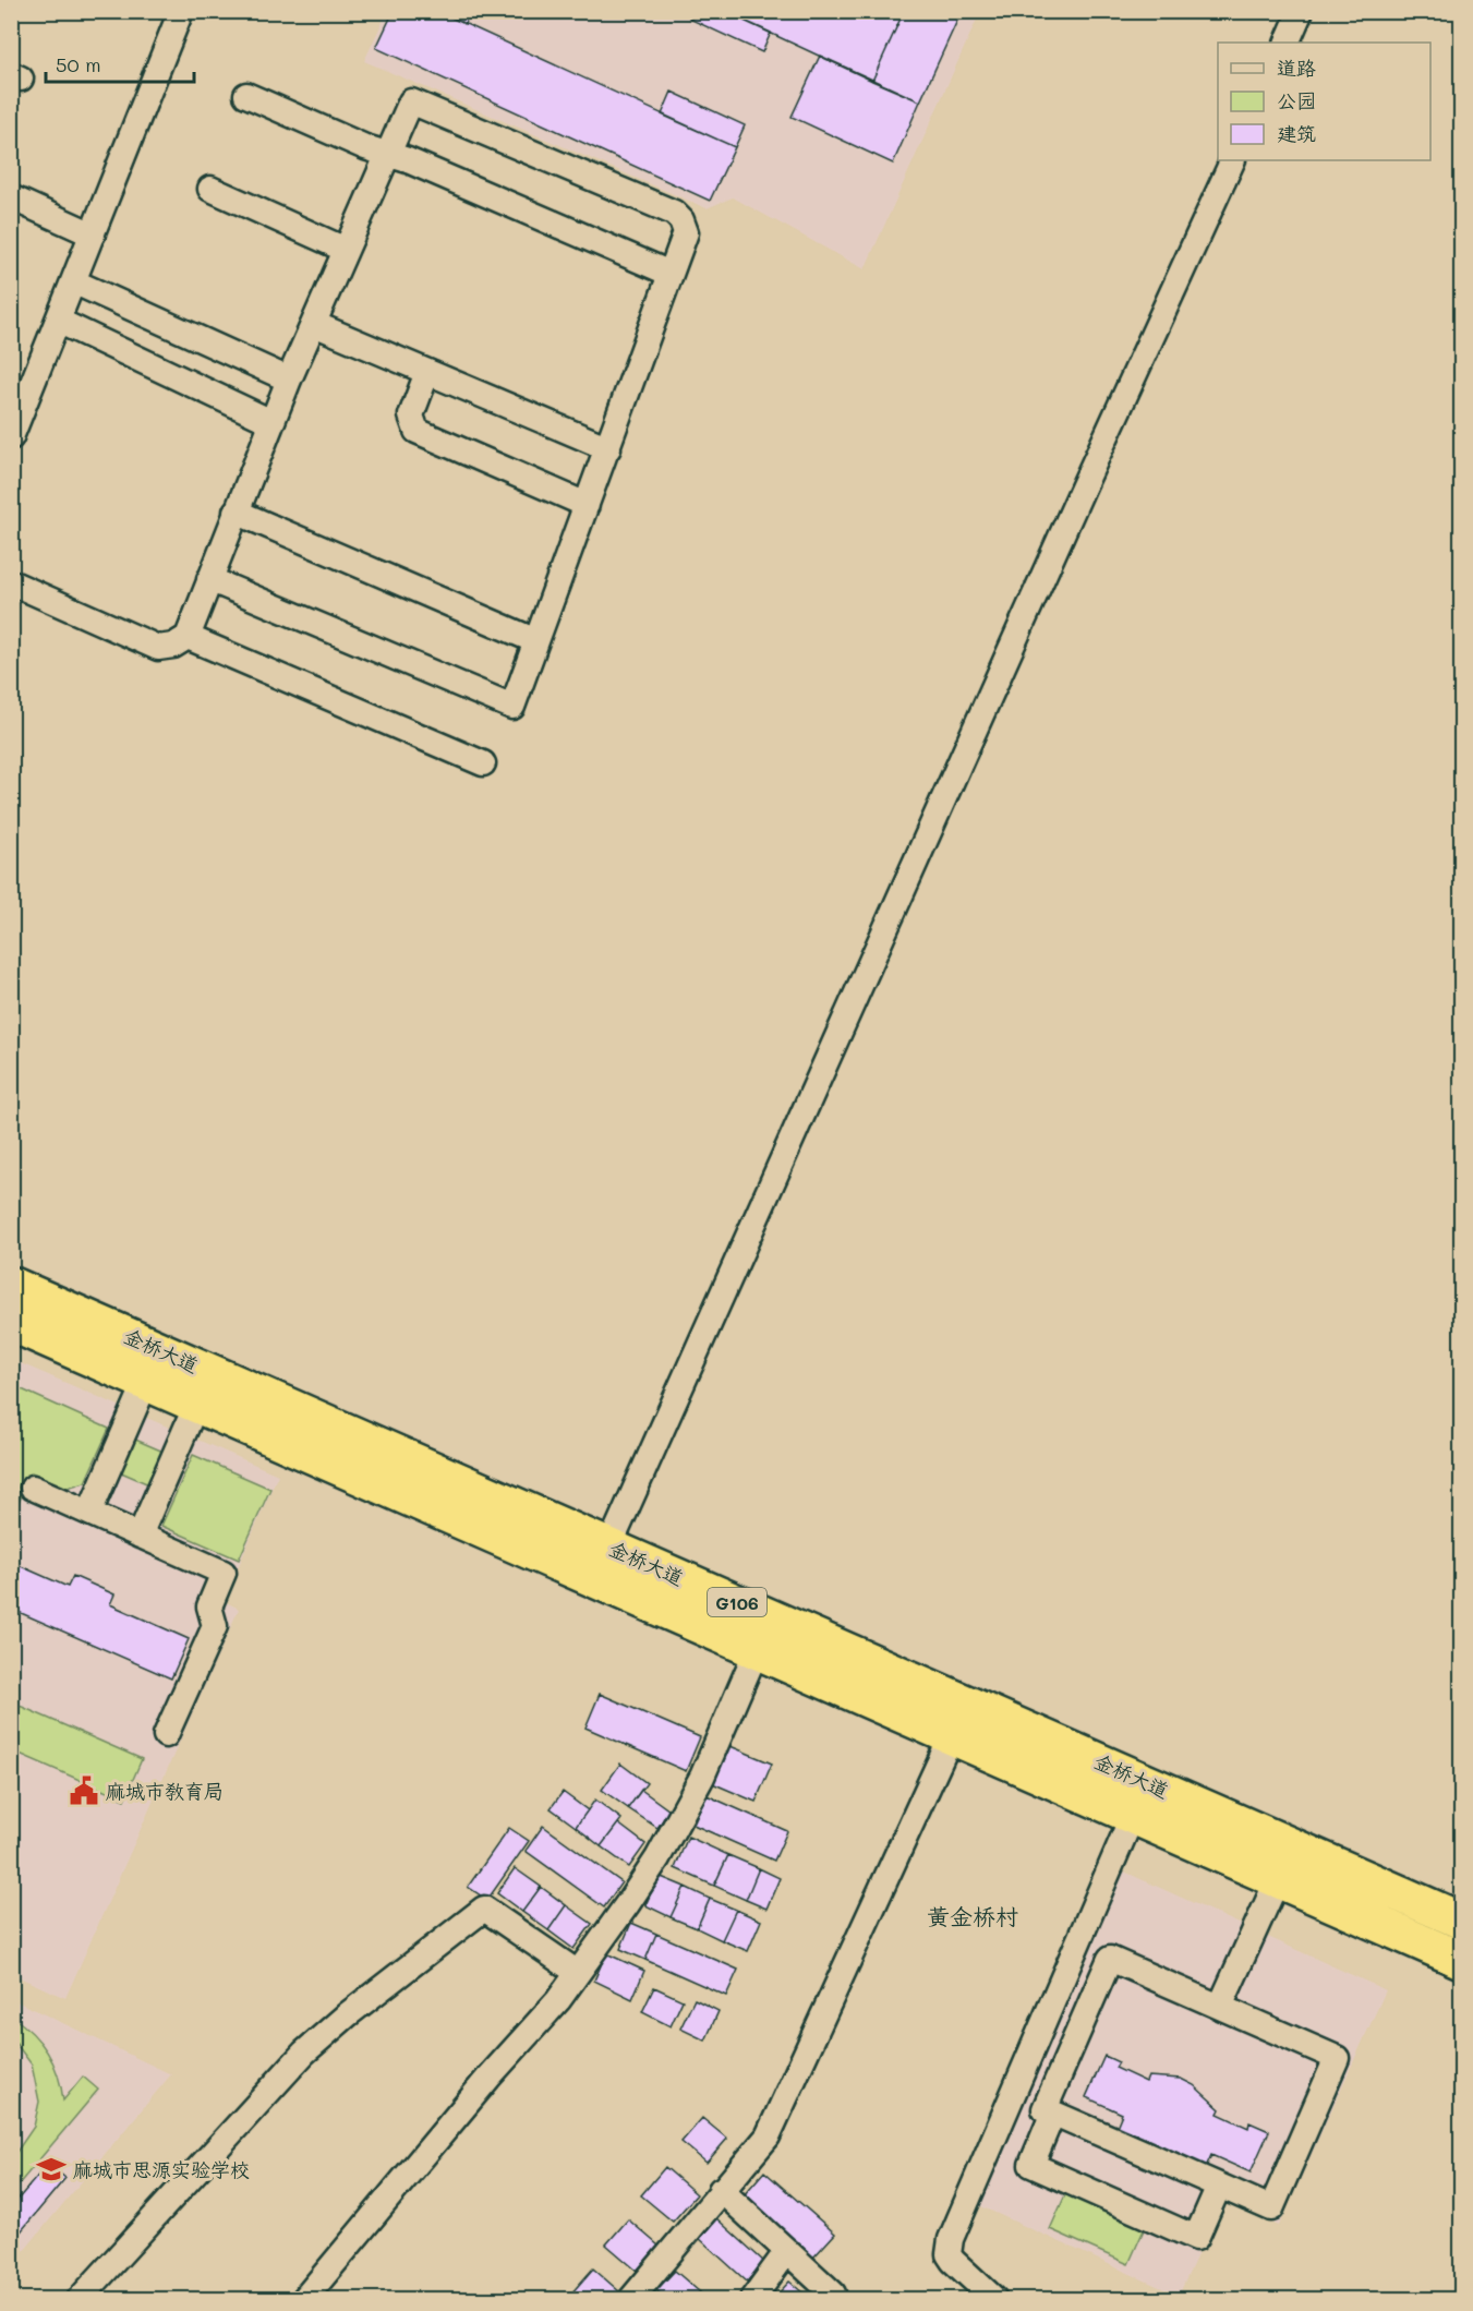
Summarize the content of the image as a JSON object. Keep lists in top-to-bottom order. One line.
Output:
{"streets":{"highway":["金桥大道","G106"]},"districts":["黄金桥村"],"places":{"public building":["麻城市教育局"],"school or university":["麻城市思源实验学校"]},"legend":["道路","公园","建筑"],"scale_bar":"50 m"}
